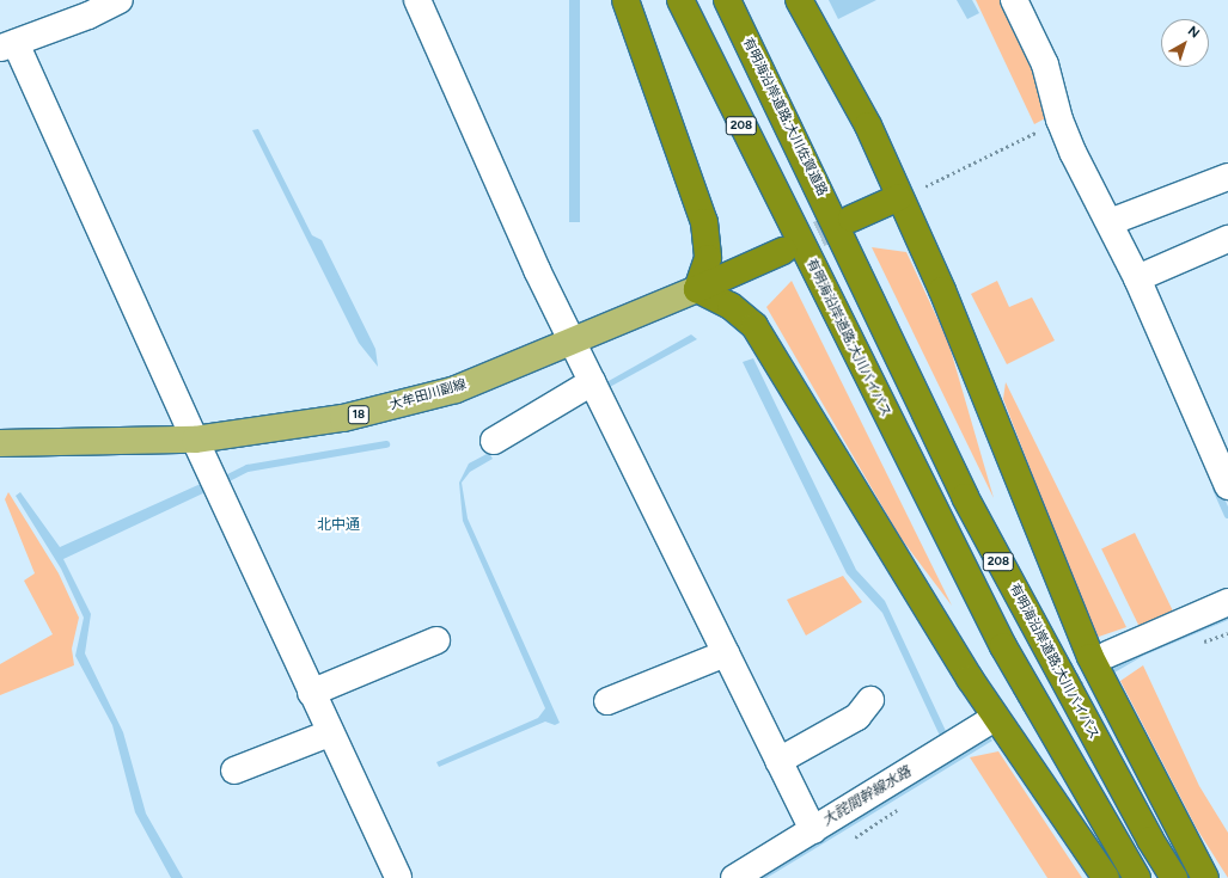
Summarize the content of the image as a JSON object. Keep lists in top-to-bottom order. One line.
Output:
{"streets":{"highway":["有明海沿岸道路;大川佐賀道路","208","有明海沿岸道路;大川バイパス"],"main road":["大牟田川副線","18"]},"crossings":[["有明海沿岸道路;大川佐賀道路","有明海沿岸道路;大川バイパス"],["208","有明海沿岸道路;大川バイパス"]],"districts":["北中通"],"water":["大詫間幹線水路"],"north":"top right"}
